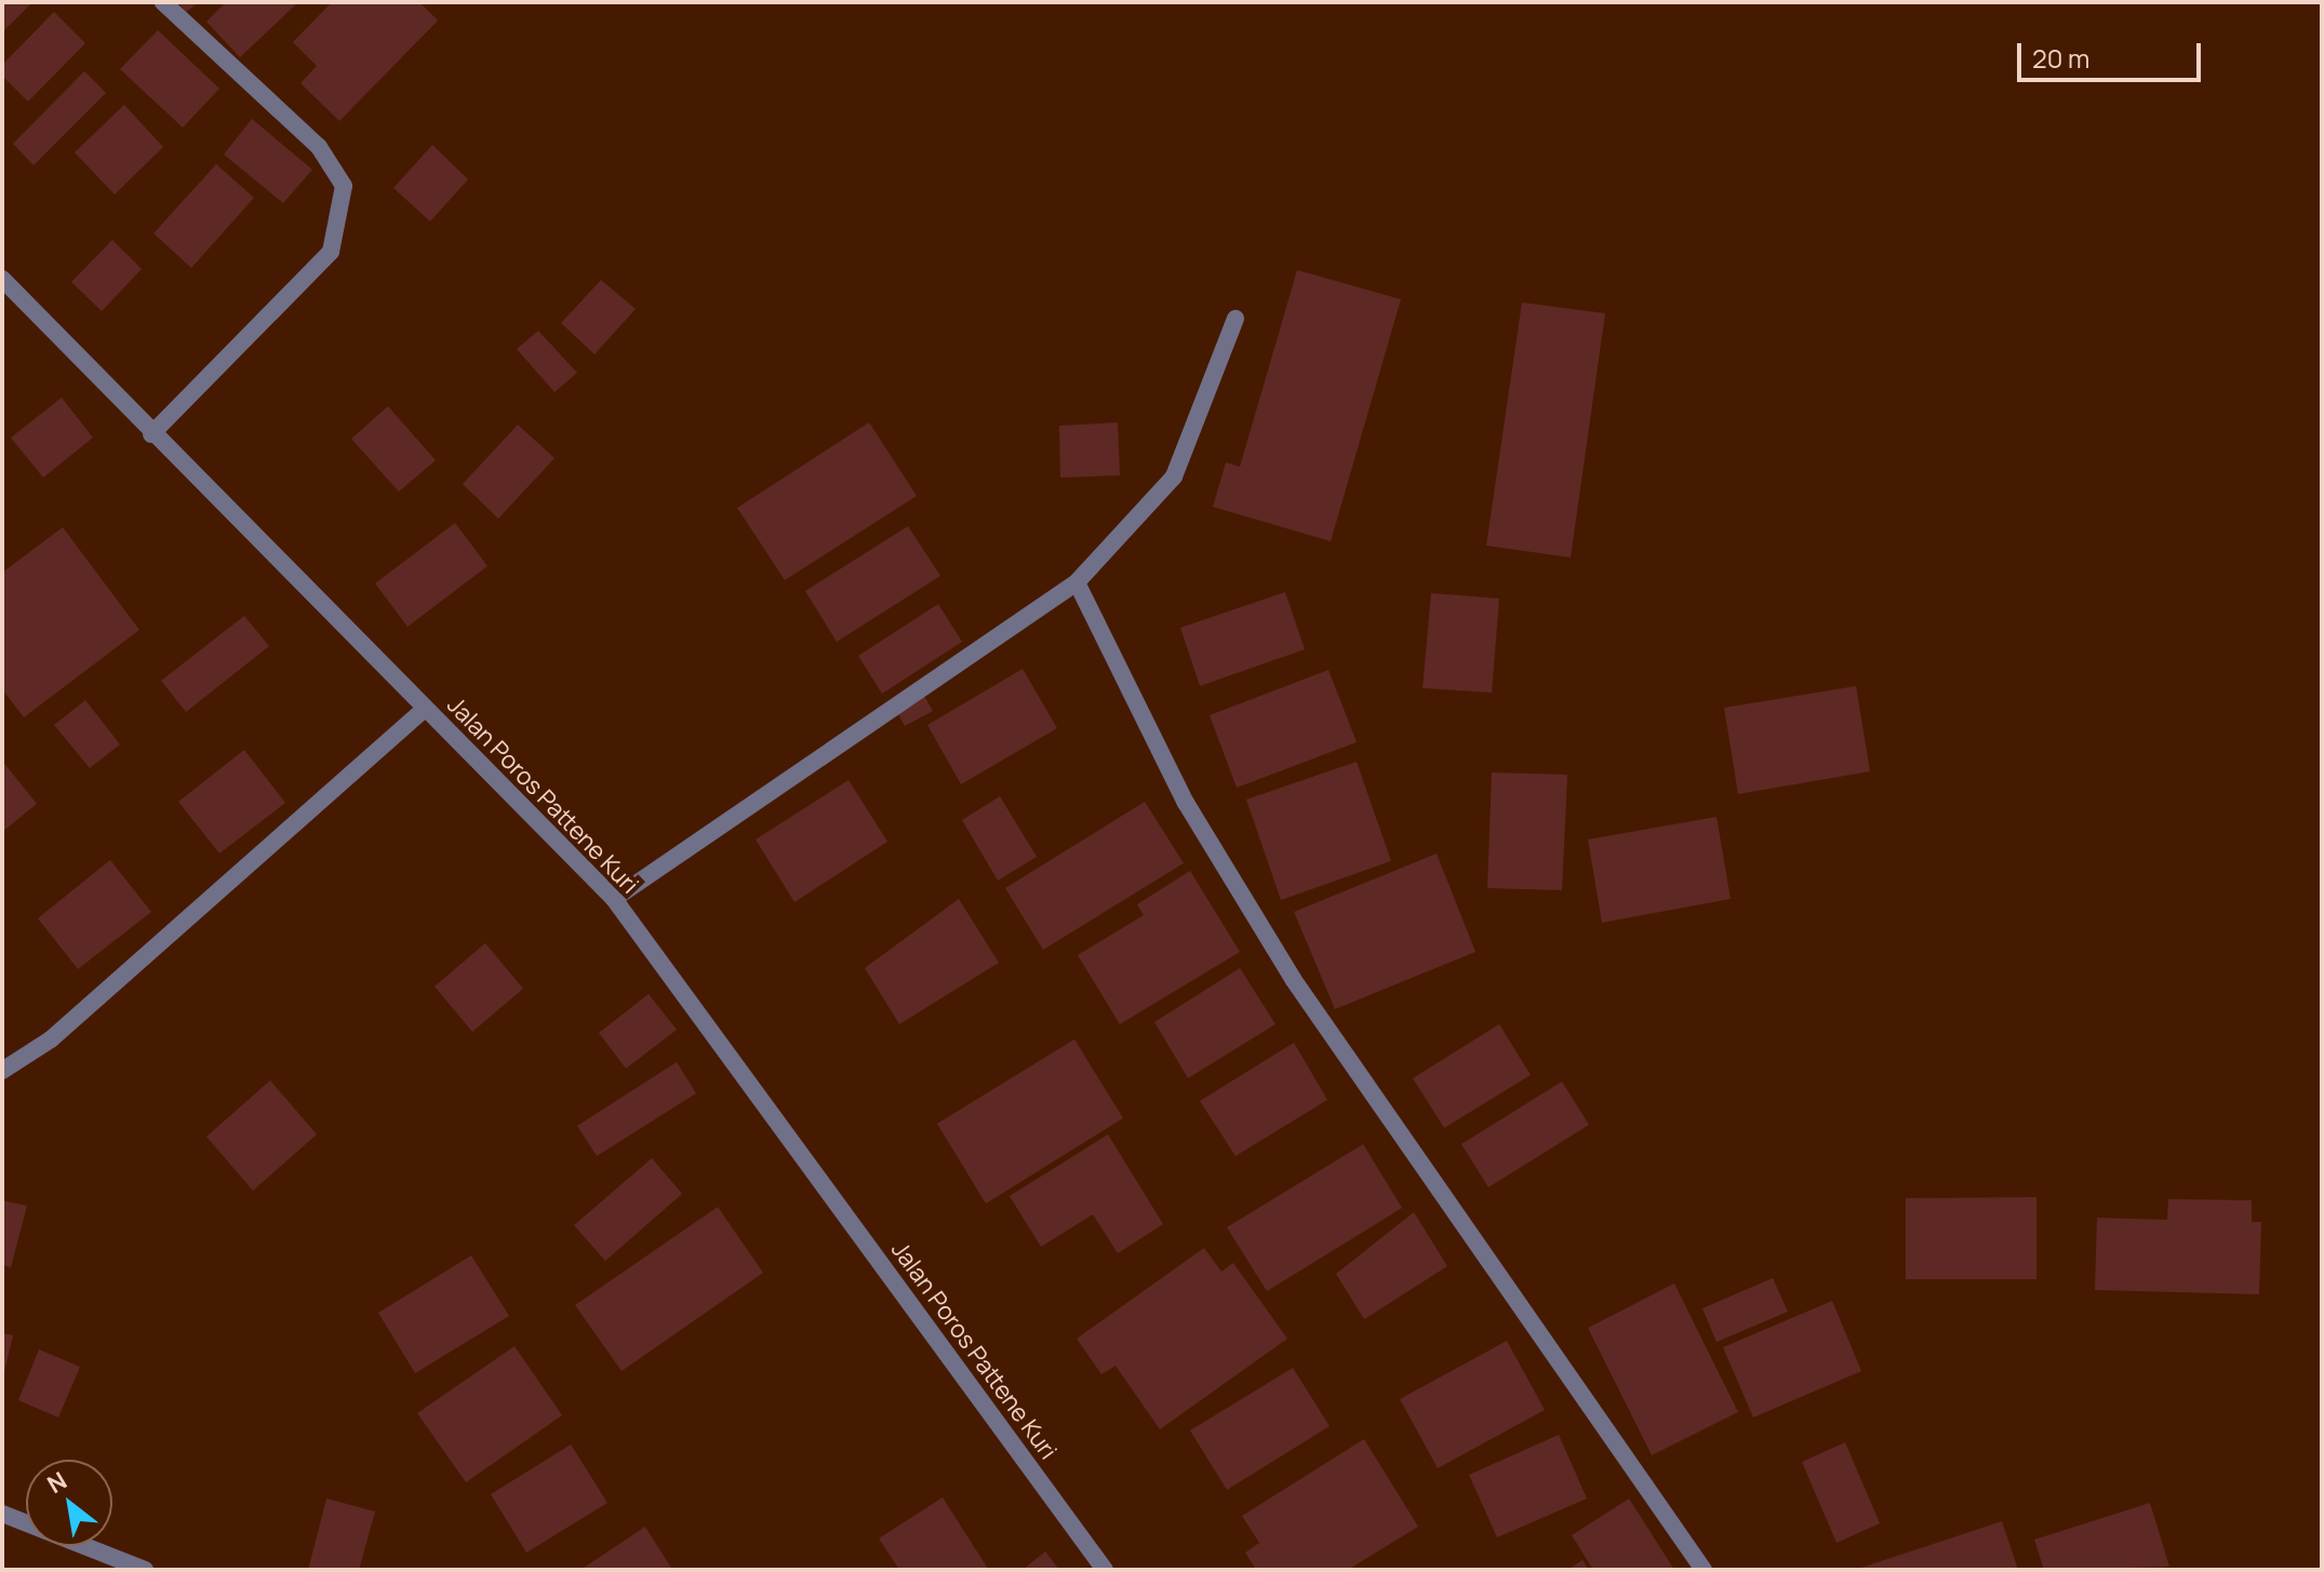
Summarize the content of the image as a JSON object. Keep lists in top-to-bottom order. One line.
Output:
{"streets":{"street":["Jalan Poros Pattene Kuri"]},"scale_bar":"20 m","north":"top left"}
